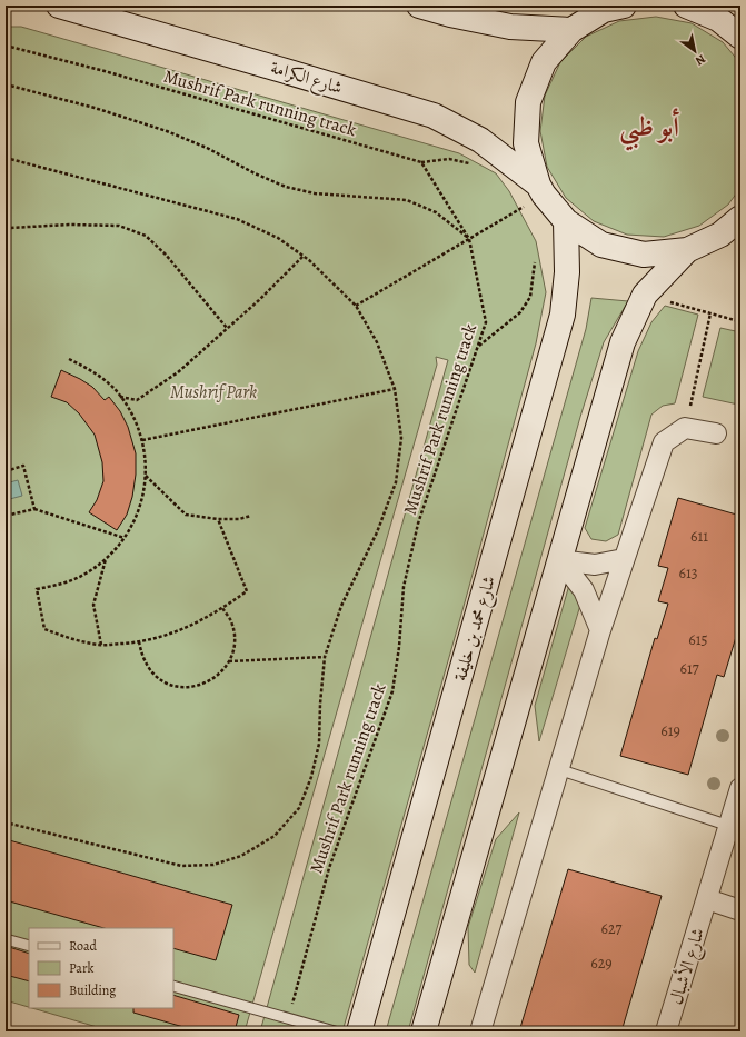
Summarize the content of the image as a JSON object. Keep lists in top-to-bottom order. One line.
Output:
{"streets":{"main road":["شارع الكرامة","شارع محمد بن خليفة"],"street":["شارع الأشبال"],"path":["Mushrif Park running track"]},"districts":["أبو ظبي"],"parks":["Mushrif Park"],"house_numbers":["611","613","615","617","619","627","629"],"legend":["Road","Park","Building"],"north":"bottom right"}
